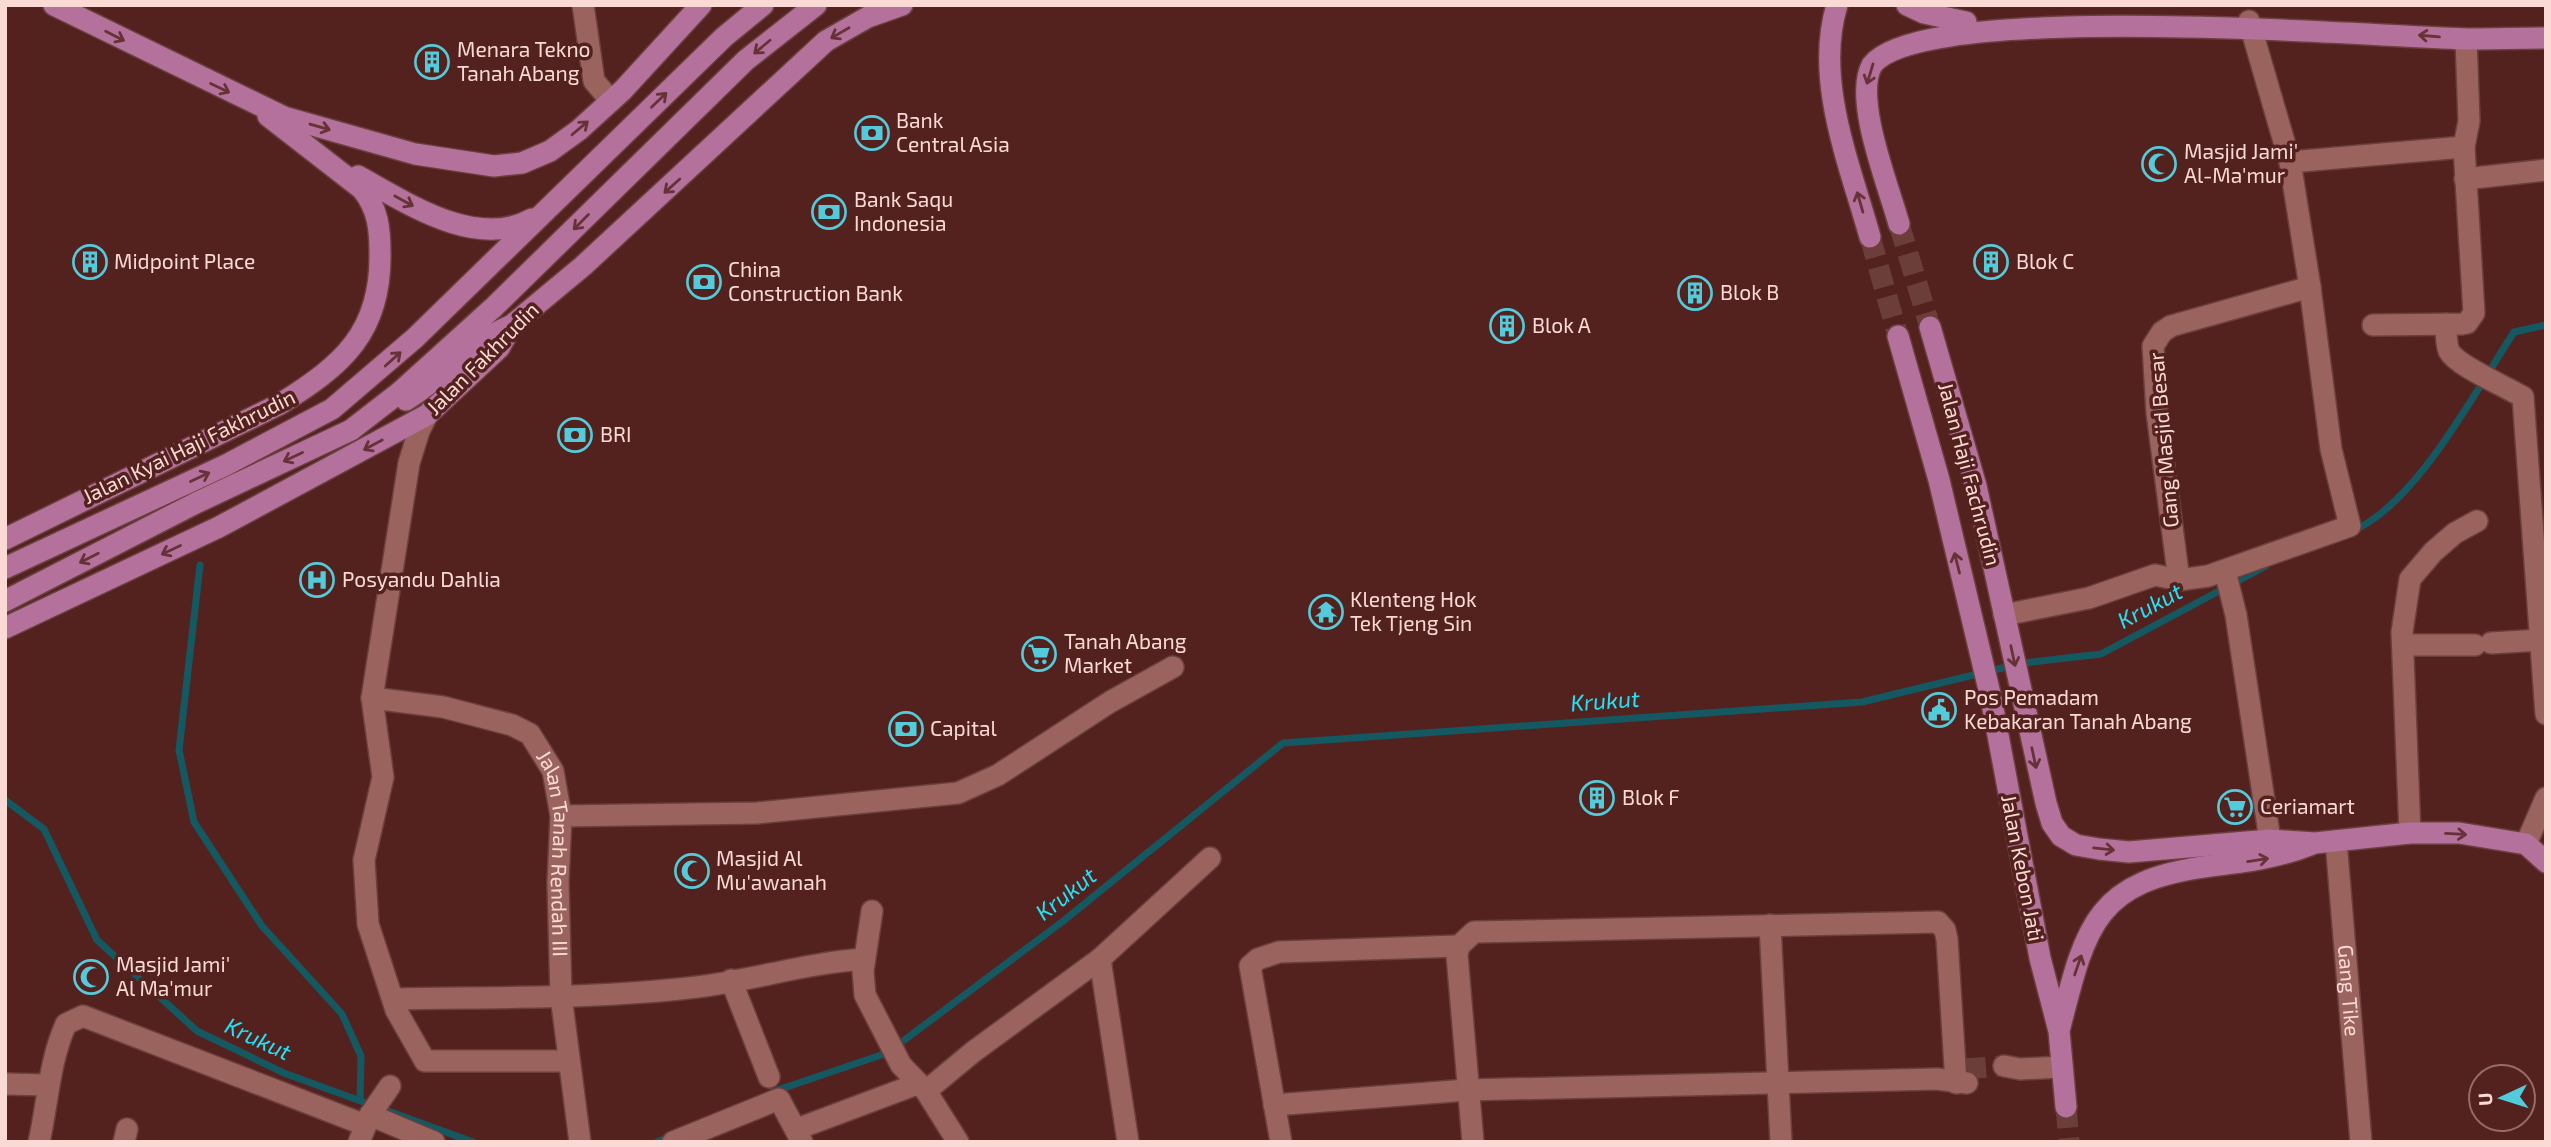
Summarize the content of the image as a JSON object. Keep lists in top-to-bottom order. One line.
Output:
{"streets":{"main road":["Jalan Fakhrudin","Jalan Kyai Haji Fakhrudin","Jalan Haji Fachrudin","Jalan Kebon Jati"],"street":["Gang Masjid Besar","Jalan Tanah Rendah III","Gang Tike"]},"crossings":[["Jalan Haji Fachrudin","Jalan Kebon Jati"]],"water":["Krukut"],"places":{"building":["Menara Tekno Tanah Abang","Midpoint Place","Blok C","Blok B","Blok A","Blok F"],"bank":["Bank Central Asia","Bank Saqu Indonesia","China Construction Bank","BRI","Capital"],"mosque":["Masjid Jami' Al-Ma'mur","Masjid Al Mu'awanah","Masjid Jami' Al Ma'mur"],"hospital":["Posyandu Dahlia"],"temple":["Klenteng Hok Tek Tjeng Sin"],"supermarket":["Tanah Abang Market","Ceriamart"],"public building":["Pos Pemadam Kebakaran Tanah Abang"]},"north":"left"}
